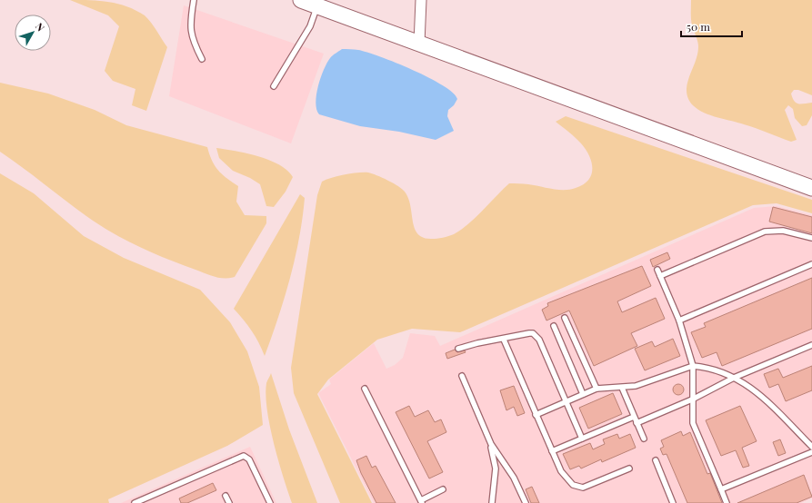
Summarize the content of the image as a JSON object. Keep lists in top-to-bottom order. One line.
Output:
{"scale_bar":"50 m","north":"top right"}
